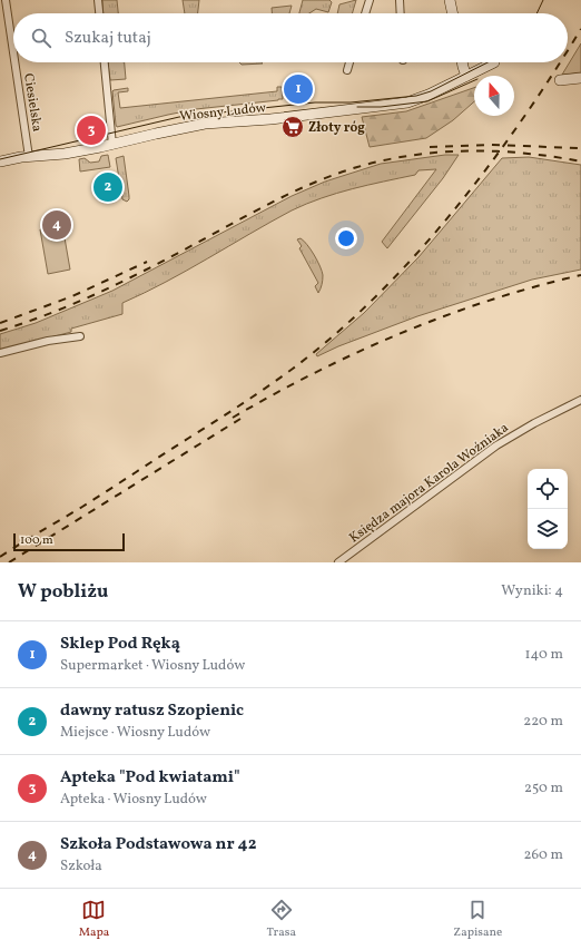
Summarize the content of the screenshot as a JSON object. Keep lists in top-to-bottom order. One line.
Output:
{"streets":{"street":["Ciesielska","Wiosny Ludów","Księdza majora Karola Woźniaka"]},"crossings":[["Ciesielska","Wiosny Ludów"]],"places":{"supermarket":["Złoty róg"]},"scale_bar":"100 m","north":"top","page":{"search":"Szukaj tutaj","pins":["1","3","2","4"],"scale":"100 m","heading":["W pobliżu","Wyniki: 4"],"list":[{"mark":"1","name":"Sklep Pod Ręką","note":"Supermarket · Wiosny Ludów","value":"140 m"},{"mark":"2","name":"dawny ratusz Szopienic","note":"Miejsce · Wiosny Ludów","value":"220 m"},{"mark":"3","name":"Apteka \"Pod kwiatami\"","note":"Apteka · Wiosny Ludów","value":"250 m"},{"mark":"4","name":"Szkoła Podstawowa nr 42","note":"Szkoła","value":"260 m"}],"nav":["Mapa","Trasa","Zapisane"]}}
